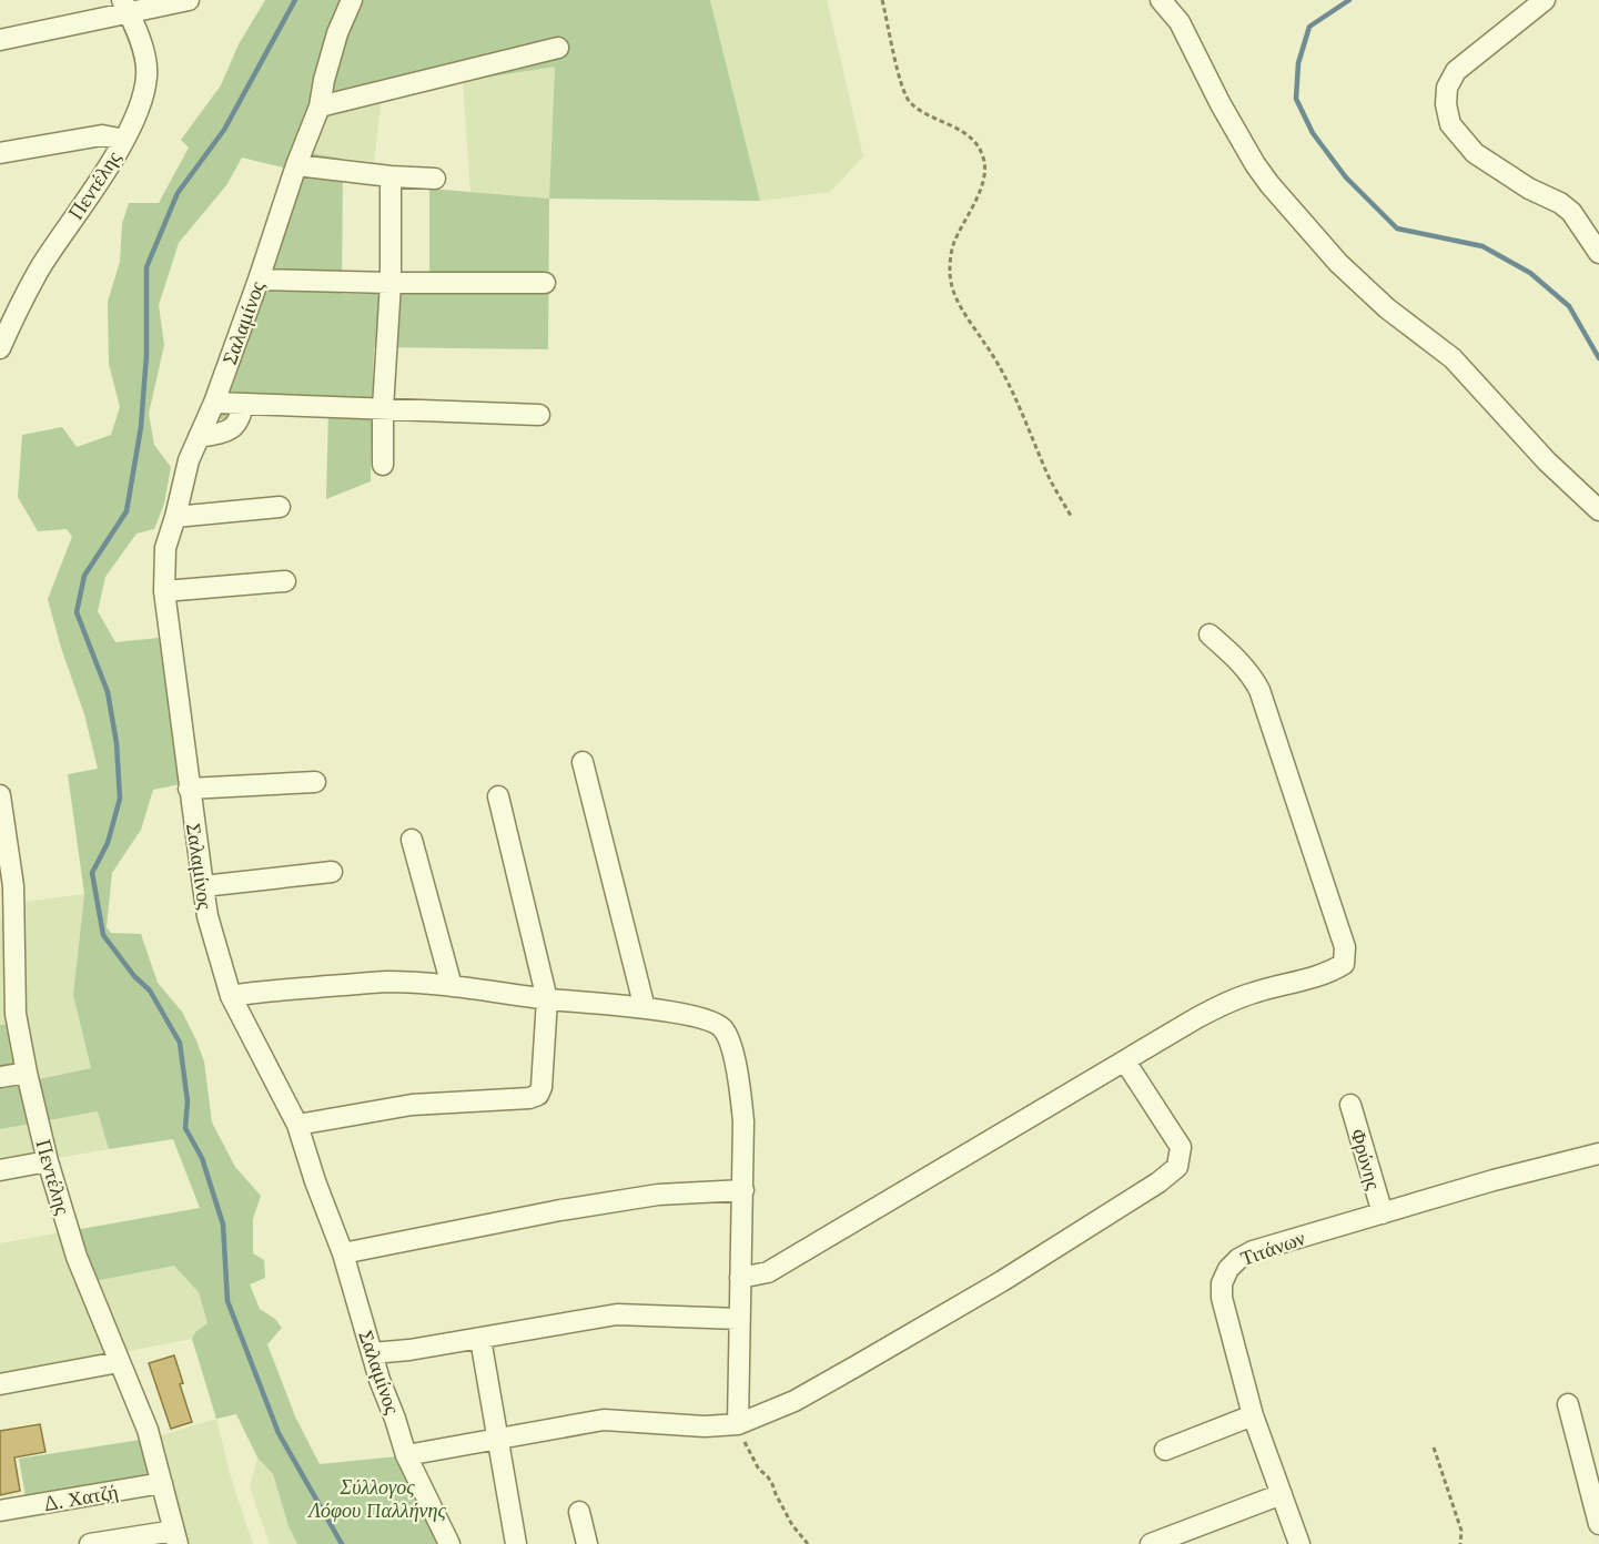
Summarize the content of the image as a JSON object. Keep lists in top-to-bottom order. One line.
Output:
{"streets":{"street":["Πεντέλης","Σαλαμίνος","Φρύνης","Τιτάνων","Δ. Χατζή"]},"crossings":[["Πεντέλης","Δ. Χατζή"],["Φρύνης","Τιτάνων"]],"parks":["Σύλλογος Λόφου Παλλήνης"]}
